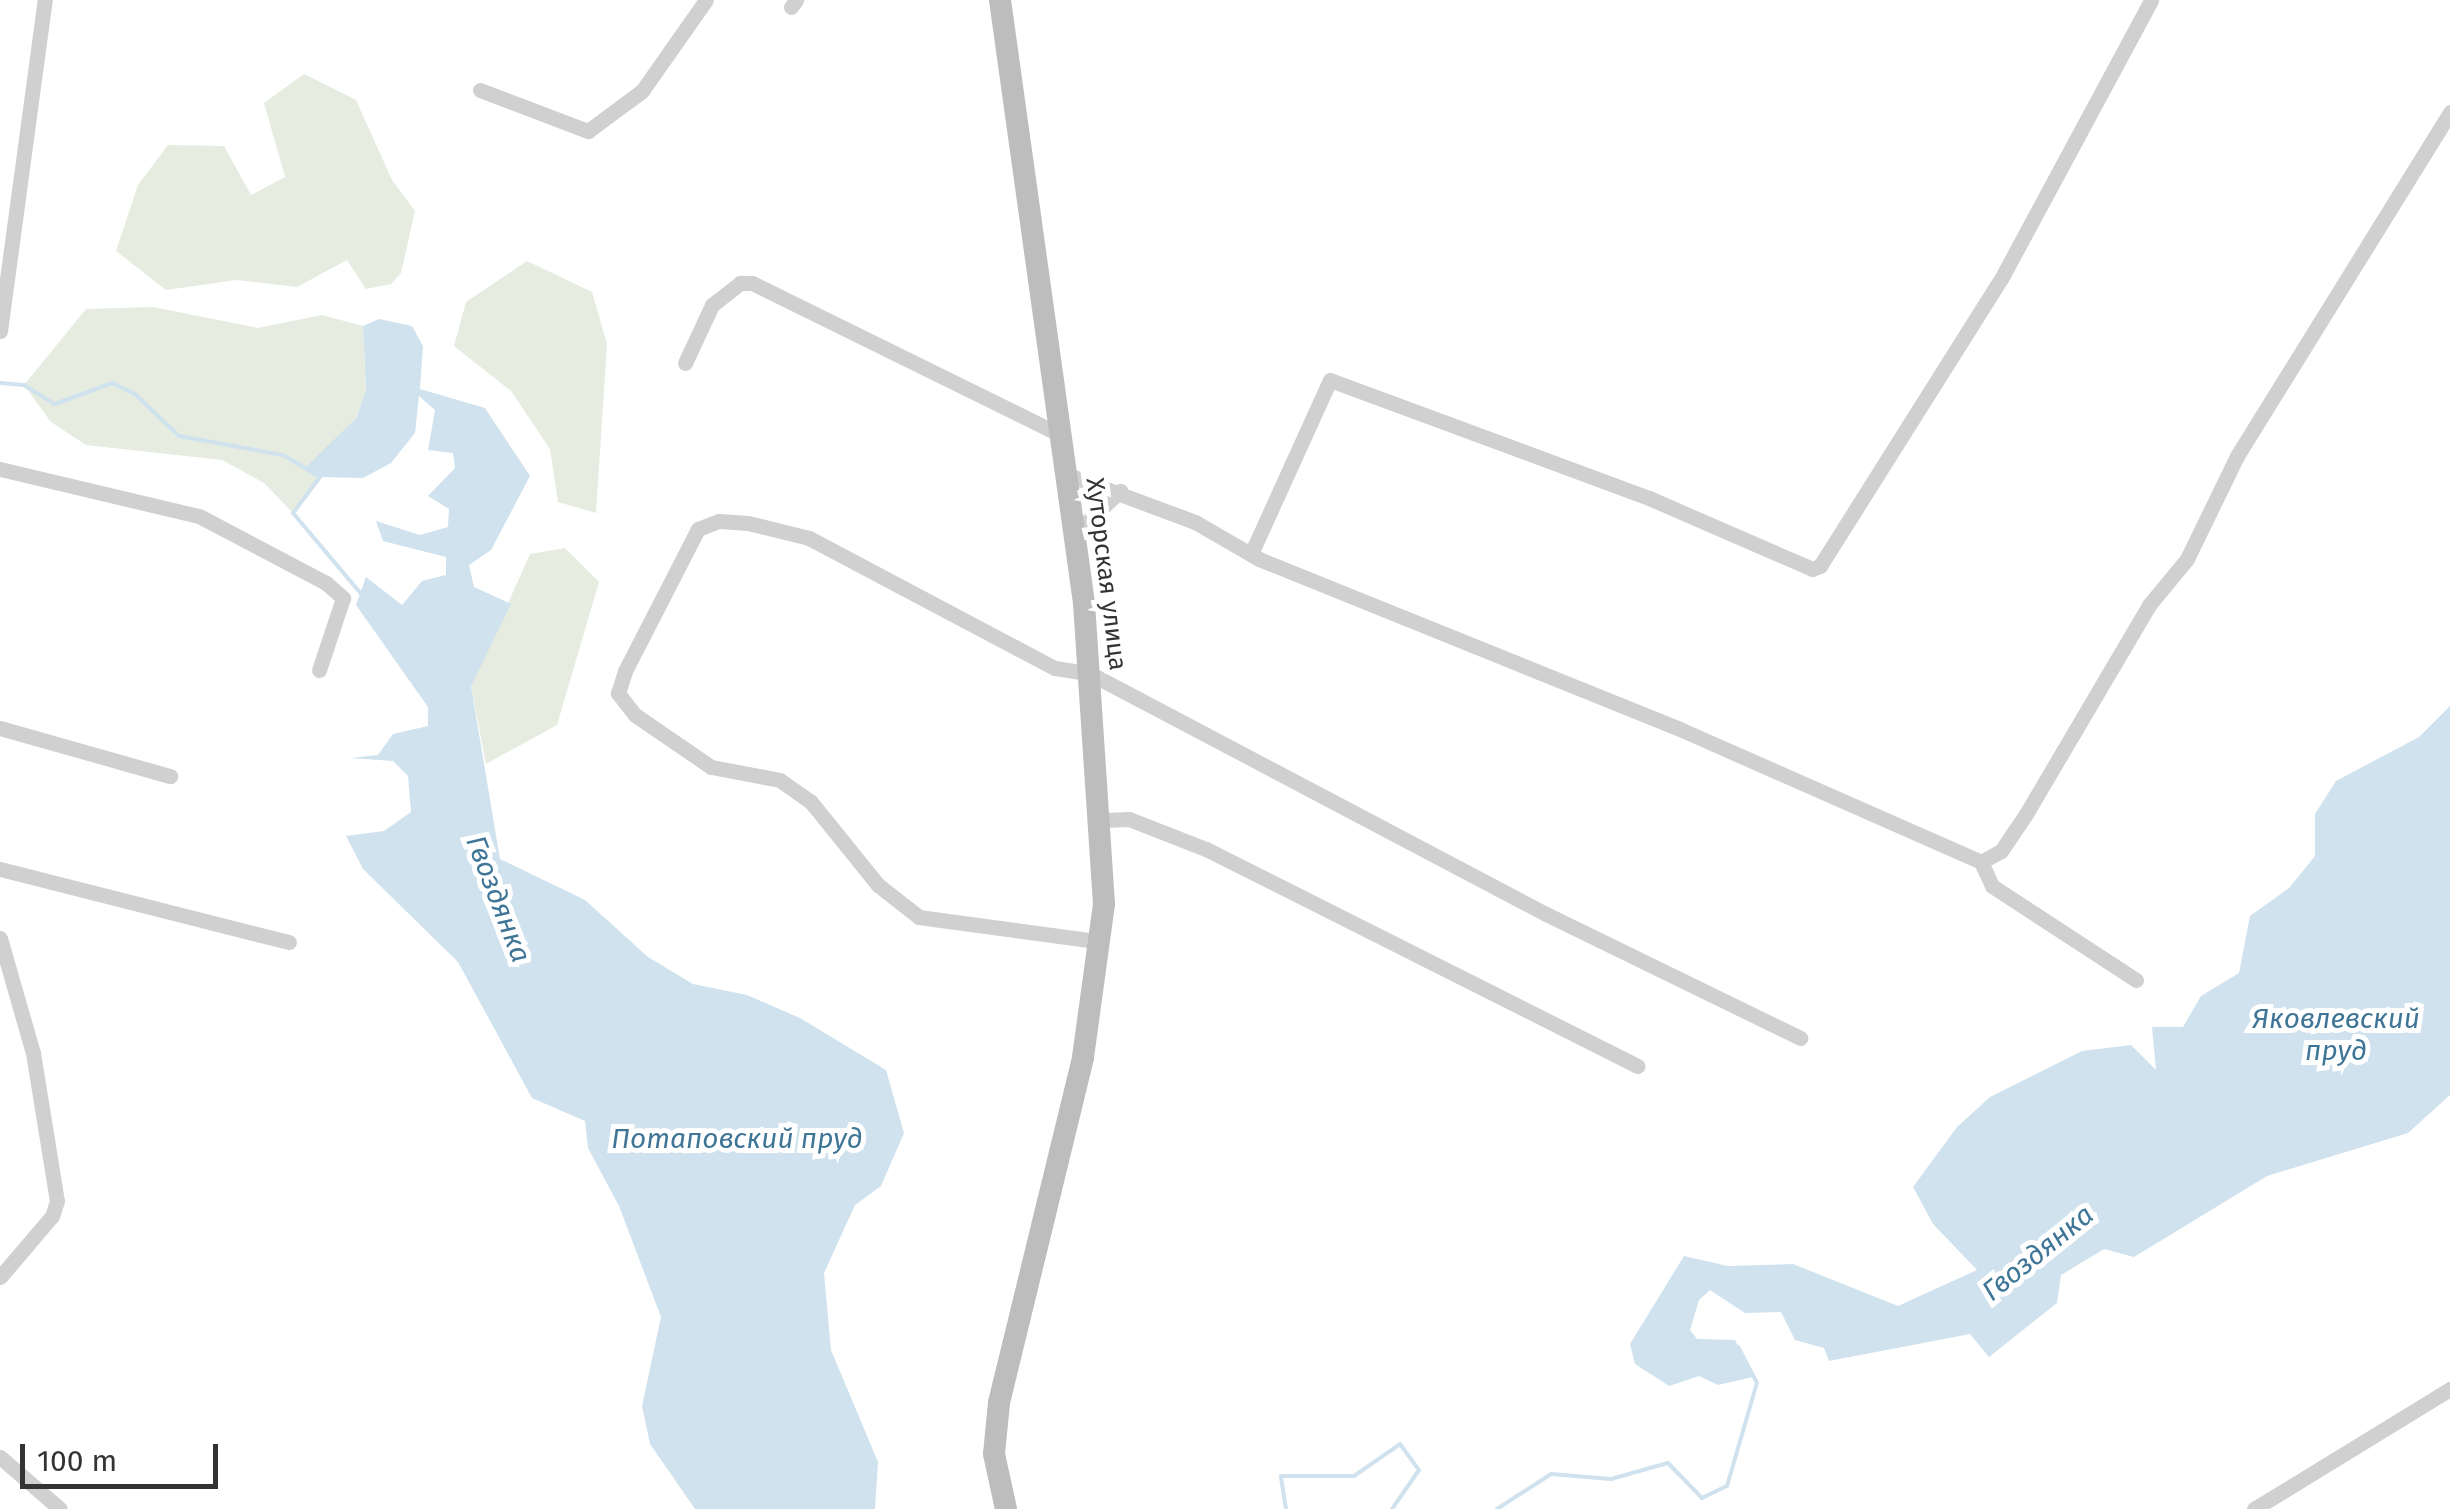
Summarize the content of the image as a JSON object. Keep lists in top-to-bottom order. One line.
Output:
{"streets":{"main road":["Хуторская улица"]},"water":["Гвоздянка","Яковлевский пруд","Потаповский пруд"],"scale_bar":"100 m"}
